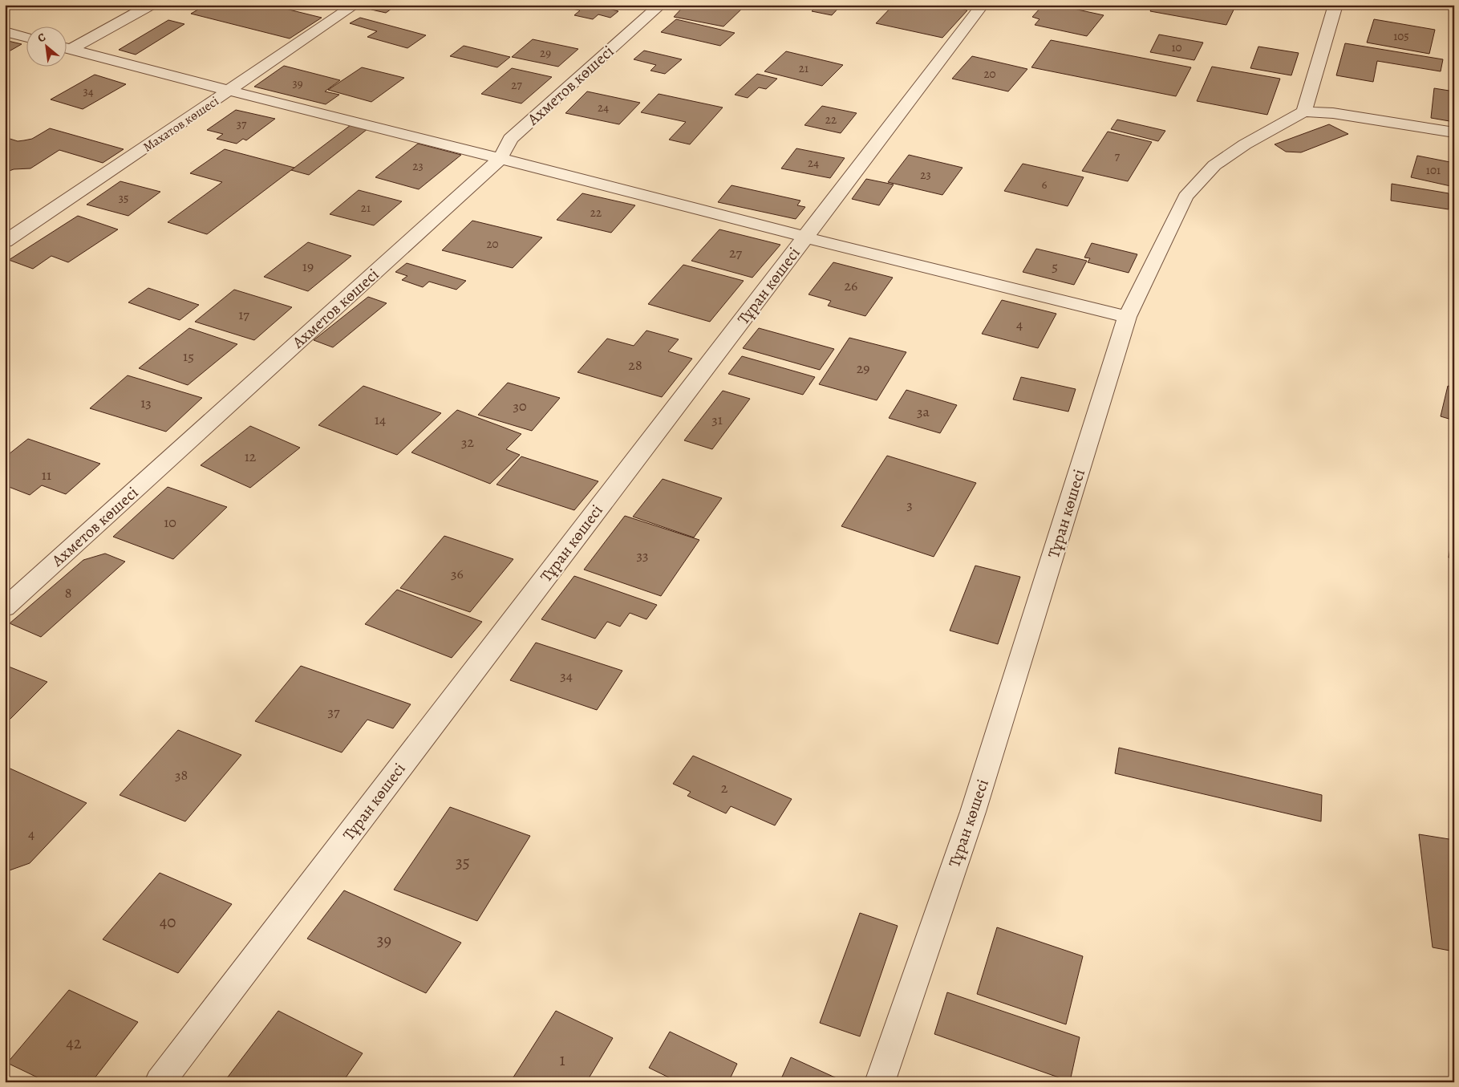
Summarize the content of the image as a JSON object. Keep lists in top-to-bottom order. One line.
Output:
{"streets":{"street":["Ахметов көшесі","Махатов көшесі","Тұран көшесі"]},"house_numbers":["105","10","29","21","20","39","27","34","24","22","37","7","24","23","101","23","6","35","21","22","20","27","19","5","26","17","4","15","28","29","13","30","3а","14","31","32","12","11","3","10","33","36","8","34","37","38","2","4","35","40","39","42","1"],"north":"top left"}
